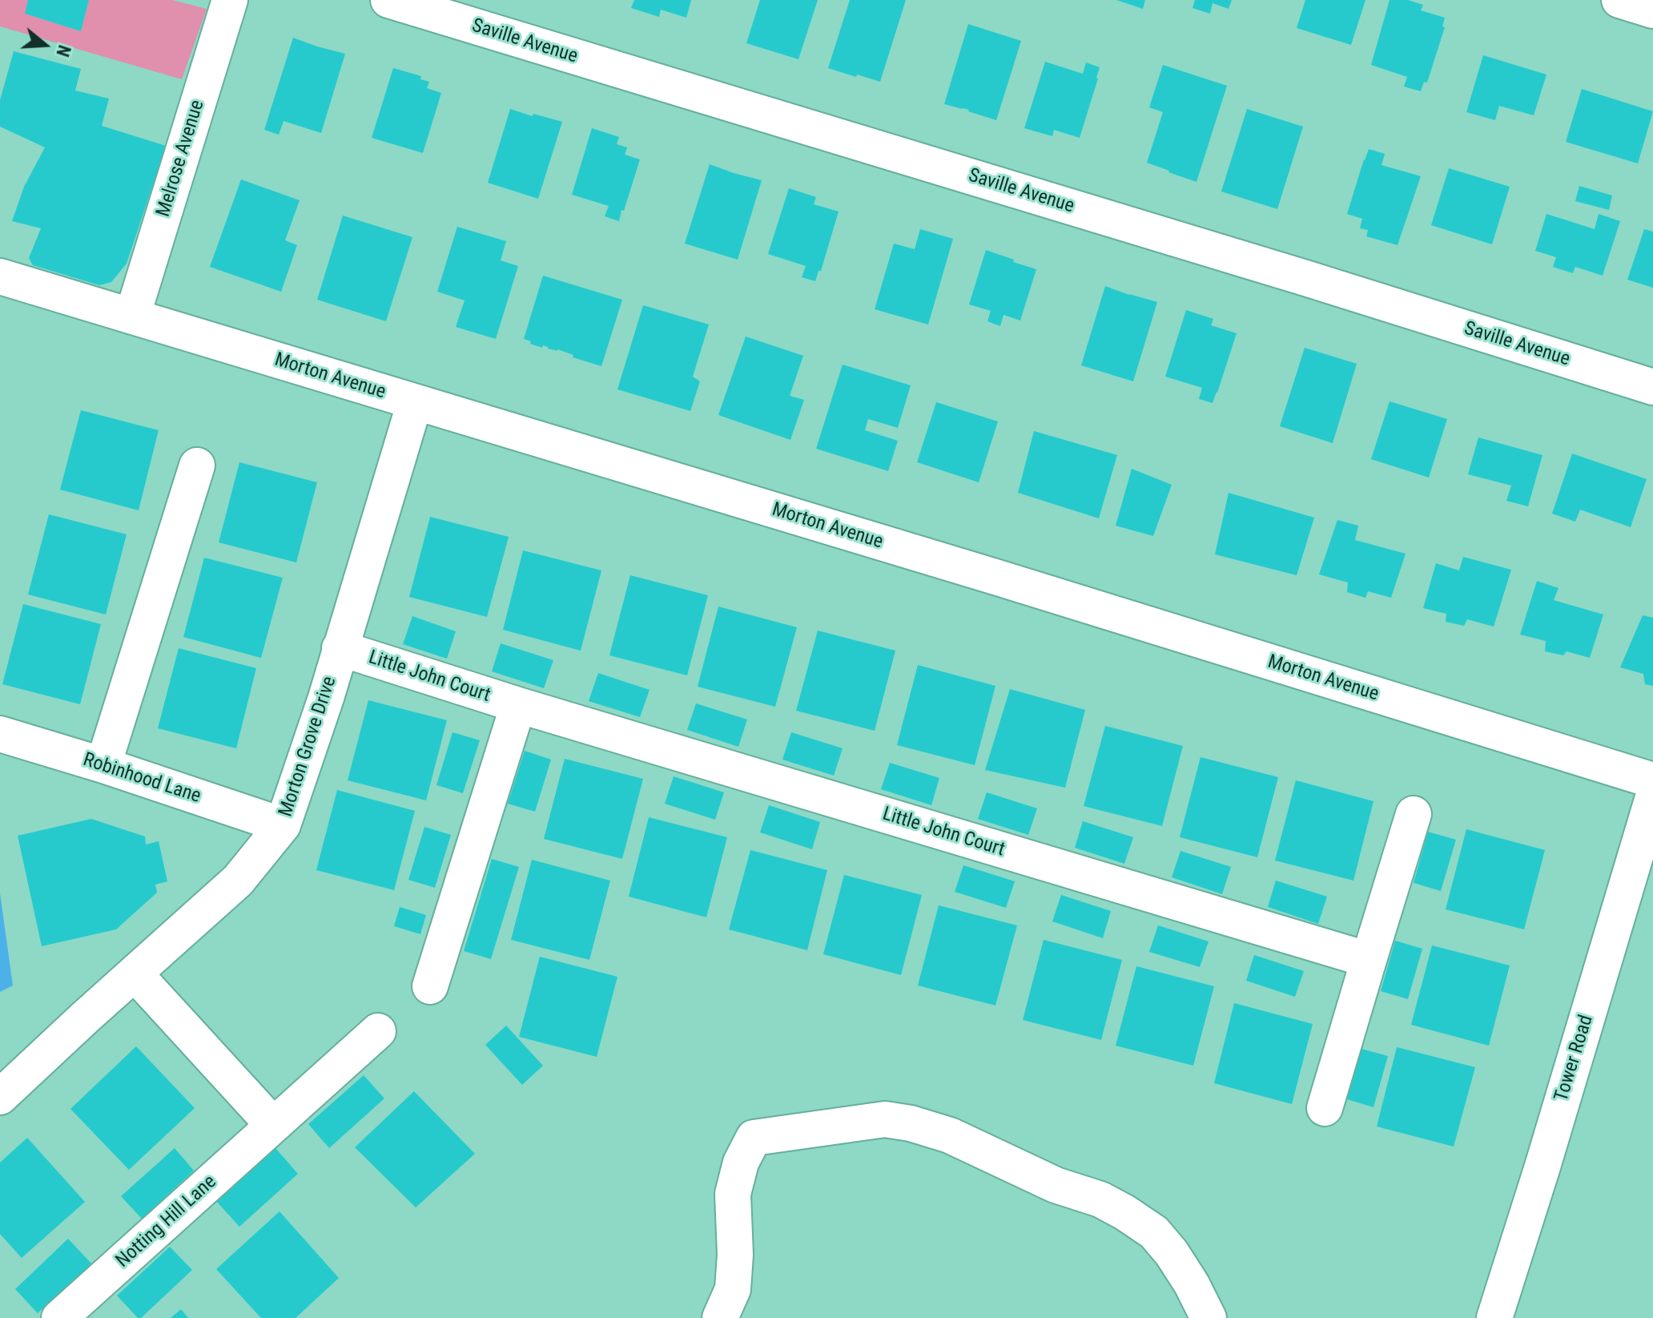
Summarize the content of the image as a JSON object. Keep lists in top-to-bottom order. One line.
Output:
{"streets":{"street":["Saville Avenue","Melrose Avenue","Morton Avenue","Little John Court","Morton Grove Drive","Robinhood Lane","Tower Road","Notting Hill Lane"]},"crossings":[["Melrose Avenue","Morton Avenue"],["Morton Avenue","Morton Grove Drive"],["Little John Court","Morton Grove Drive"],["Morton Grove Drive","Robinhood Lane"]],"north":"right"}
